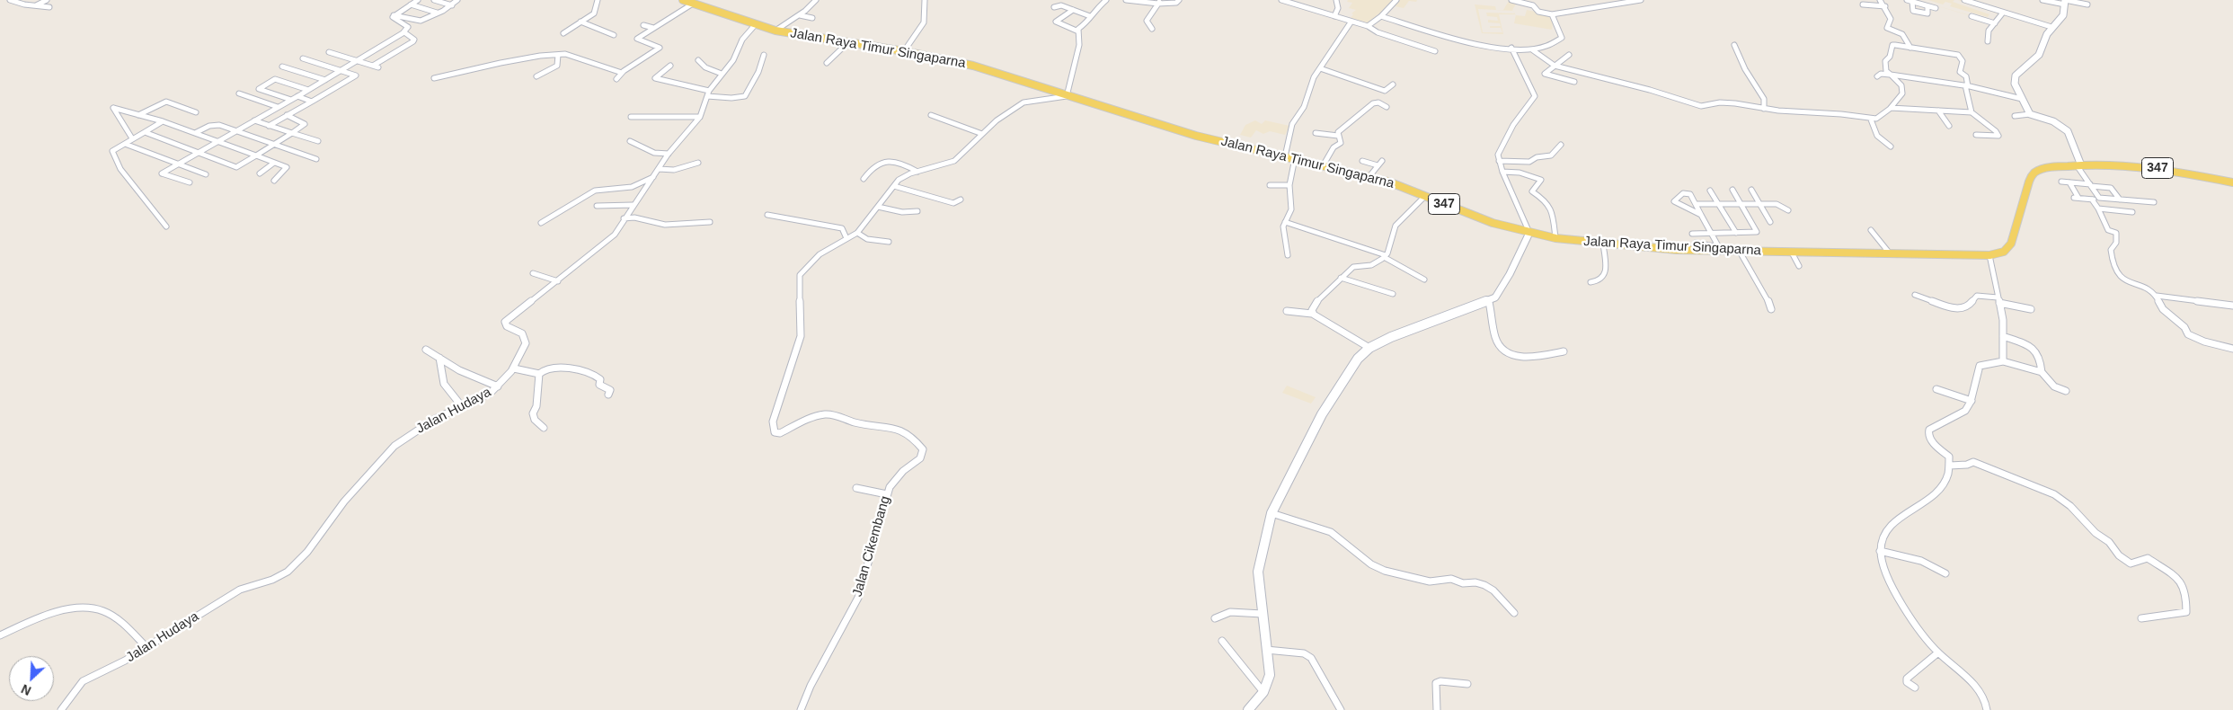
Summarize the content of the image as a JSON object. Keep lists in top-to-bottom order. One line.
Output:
{"streets":{"main road":["Jalan Raya Timur Singaparna","347"],"street":["Jalan Hudaya","Jalan Cikembang"]},"crossings":[["Jalan Raya Timur Singaparna","Jalan Hudaya"],["Jalan Raya Timur Singaparna","Jalan Cikembang"]],"north":"bottom left"}
